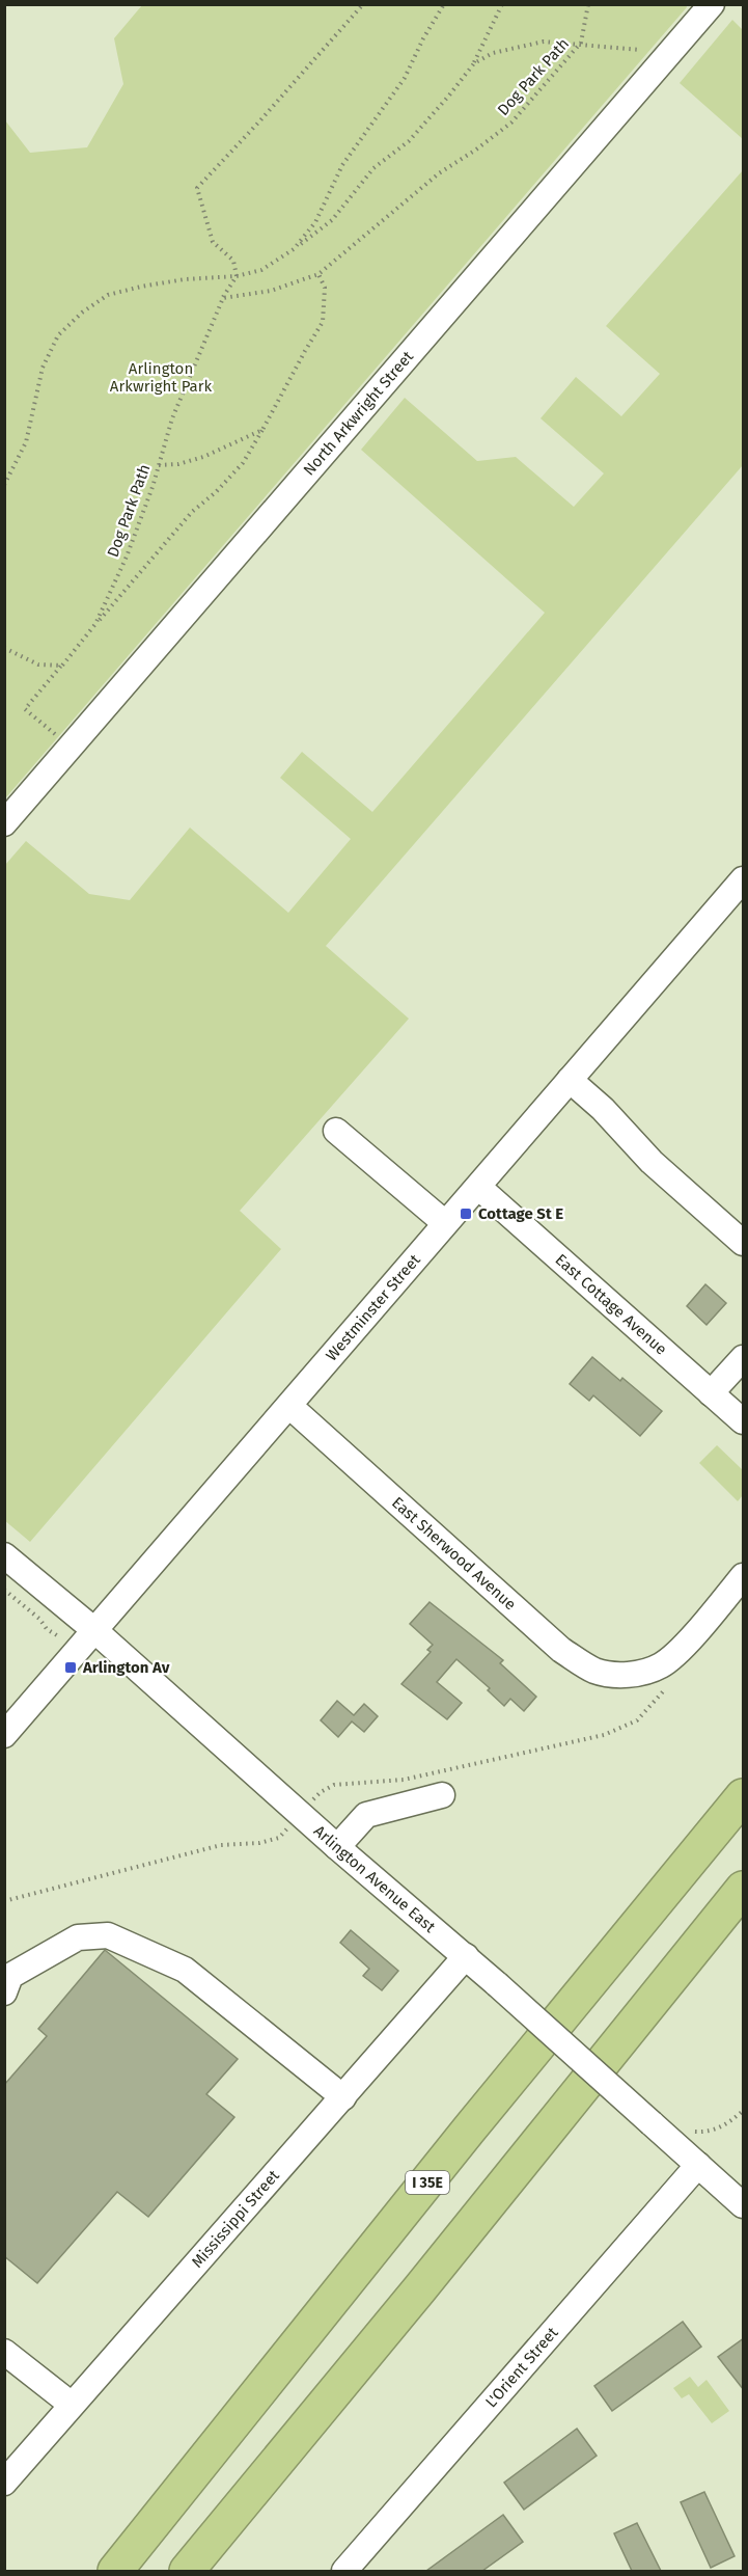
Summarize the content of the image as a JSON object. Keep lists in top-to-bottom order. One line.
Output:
{"streets":{"highway":["I 35E"],"street":["North Arkwright Street","East Cottage Avenue","Westminster Street","East Sherwood Avenue","Arlington Avenue East","Mississippi Street","L'Orient Street"],"path":["Dog Park Path"]},"crossings":[["Dog Park Path","North Arkwright Street"],["East Cottage Avenue","Westminster Street"],["Westminster Street","East Sherwood Avenue"],["Westminster Street","Arlington Avenue East"],["Arlington Avenue East","Mississippi Street"],["Arlington Avenue East","L'Orient Street"]],"parks":["Arlington Arkwright Park"],"places":{"transit":["Cottage St E","Arlington Av"]}}
